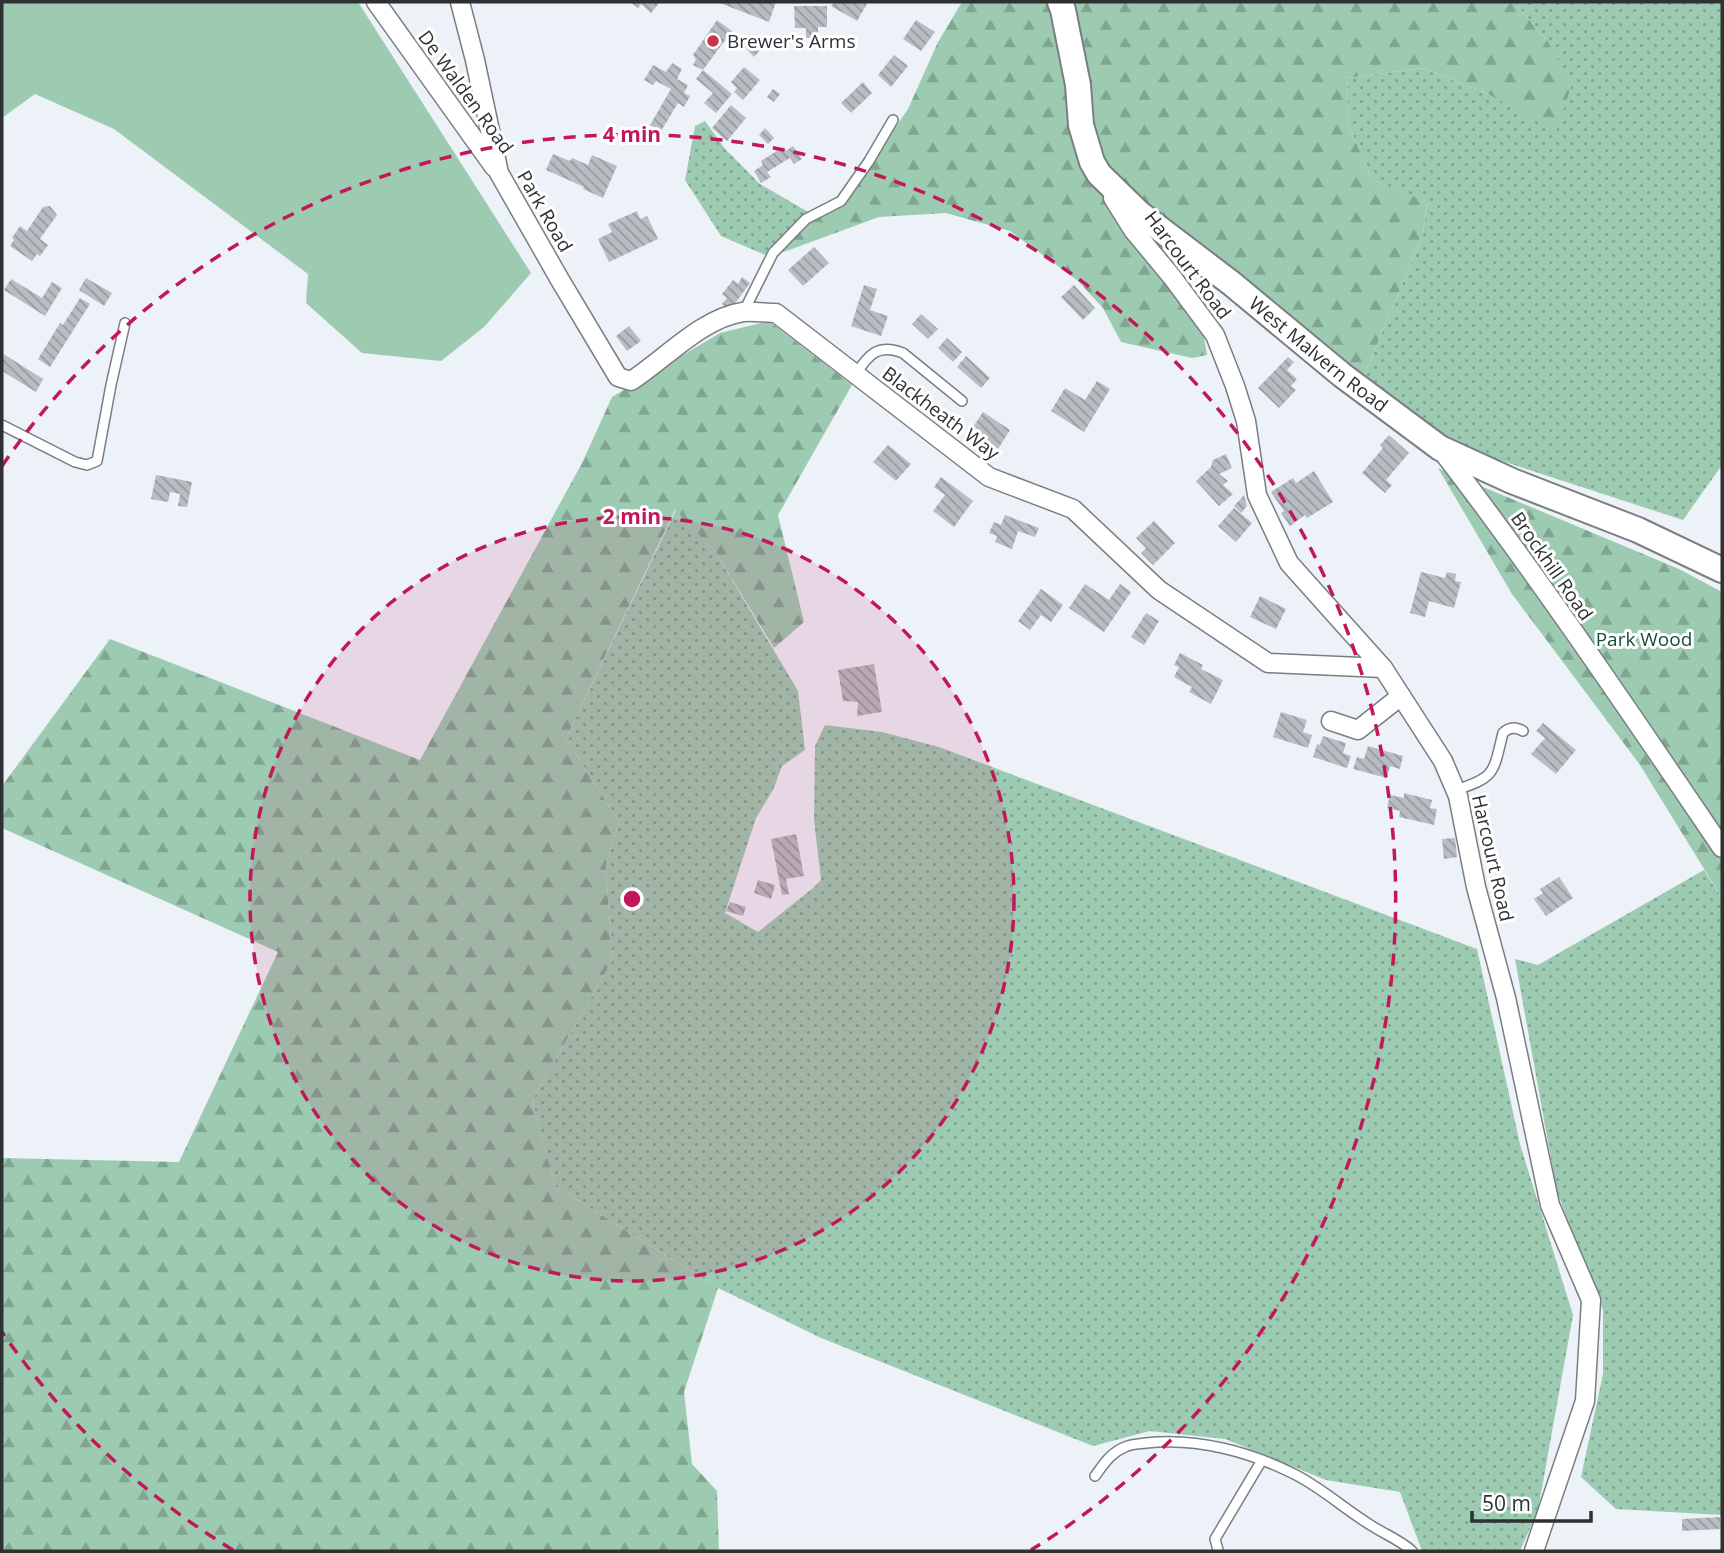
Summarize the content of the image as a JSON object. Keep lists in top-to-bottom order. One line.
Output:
{"streets":{"main road":["West Malvern Road"],"street":["De Walden Road","Park Road","Harcourt Road","Blackheath Way","Brockhill Road"]},"crossings":[["De Walden Road","Park Road"],["Park Road","Blackheath Way"],["Harcourt Road","West Malvern Road"],["Harcourt Road","Blackheath Way"],["West Malvern Road","Brockhill Road"]],"parks":["Park Wood"],"places":["Brewer's Arms"],"scale_bar":"50 m","rings":["4 min","2 min"]}
